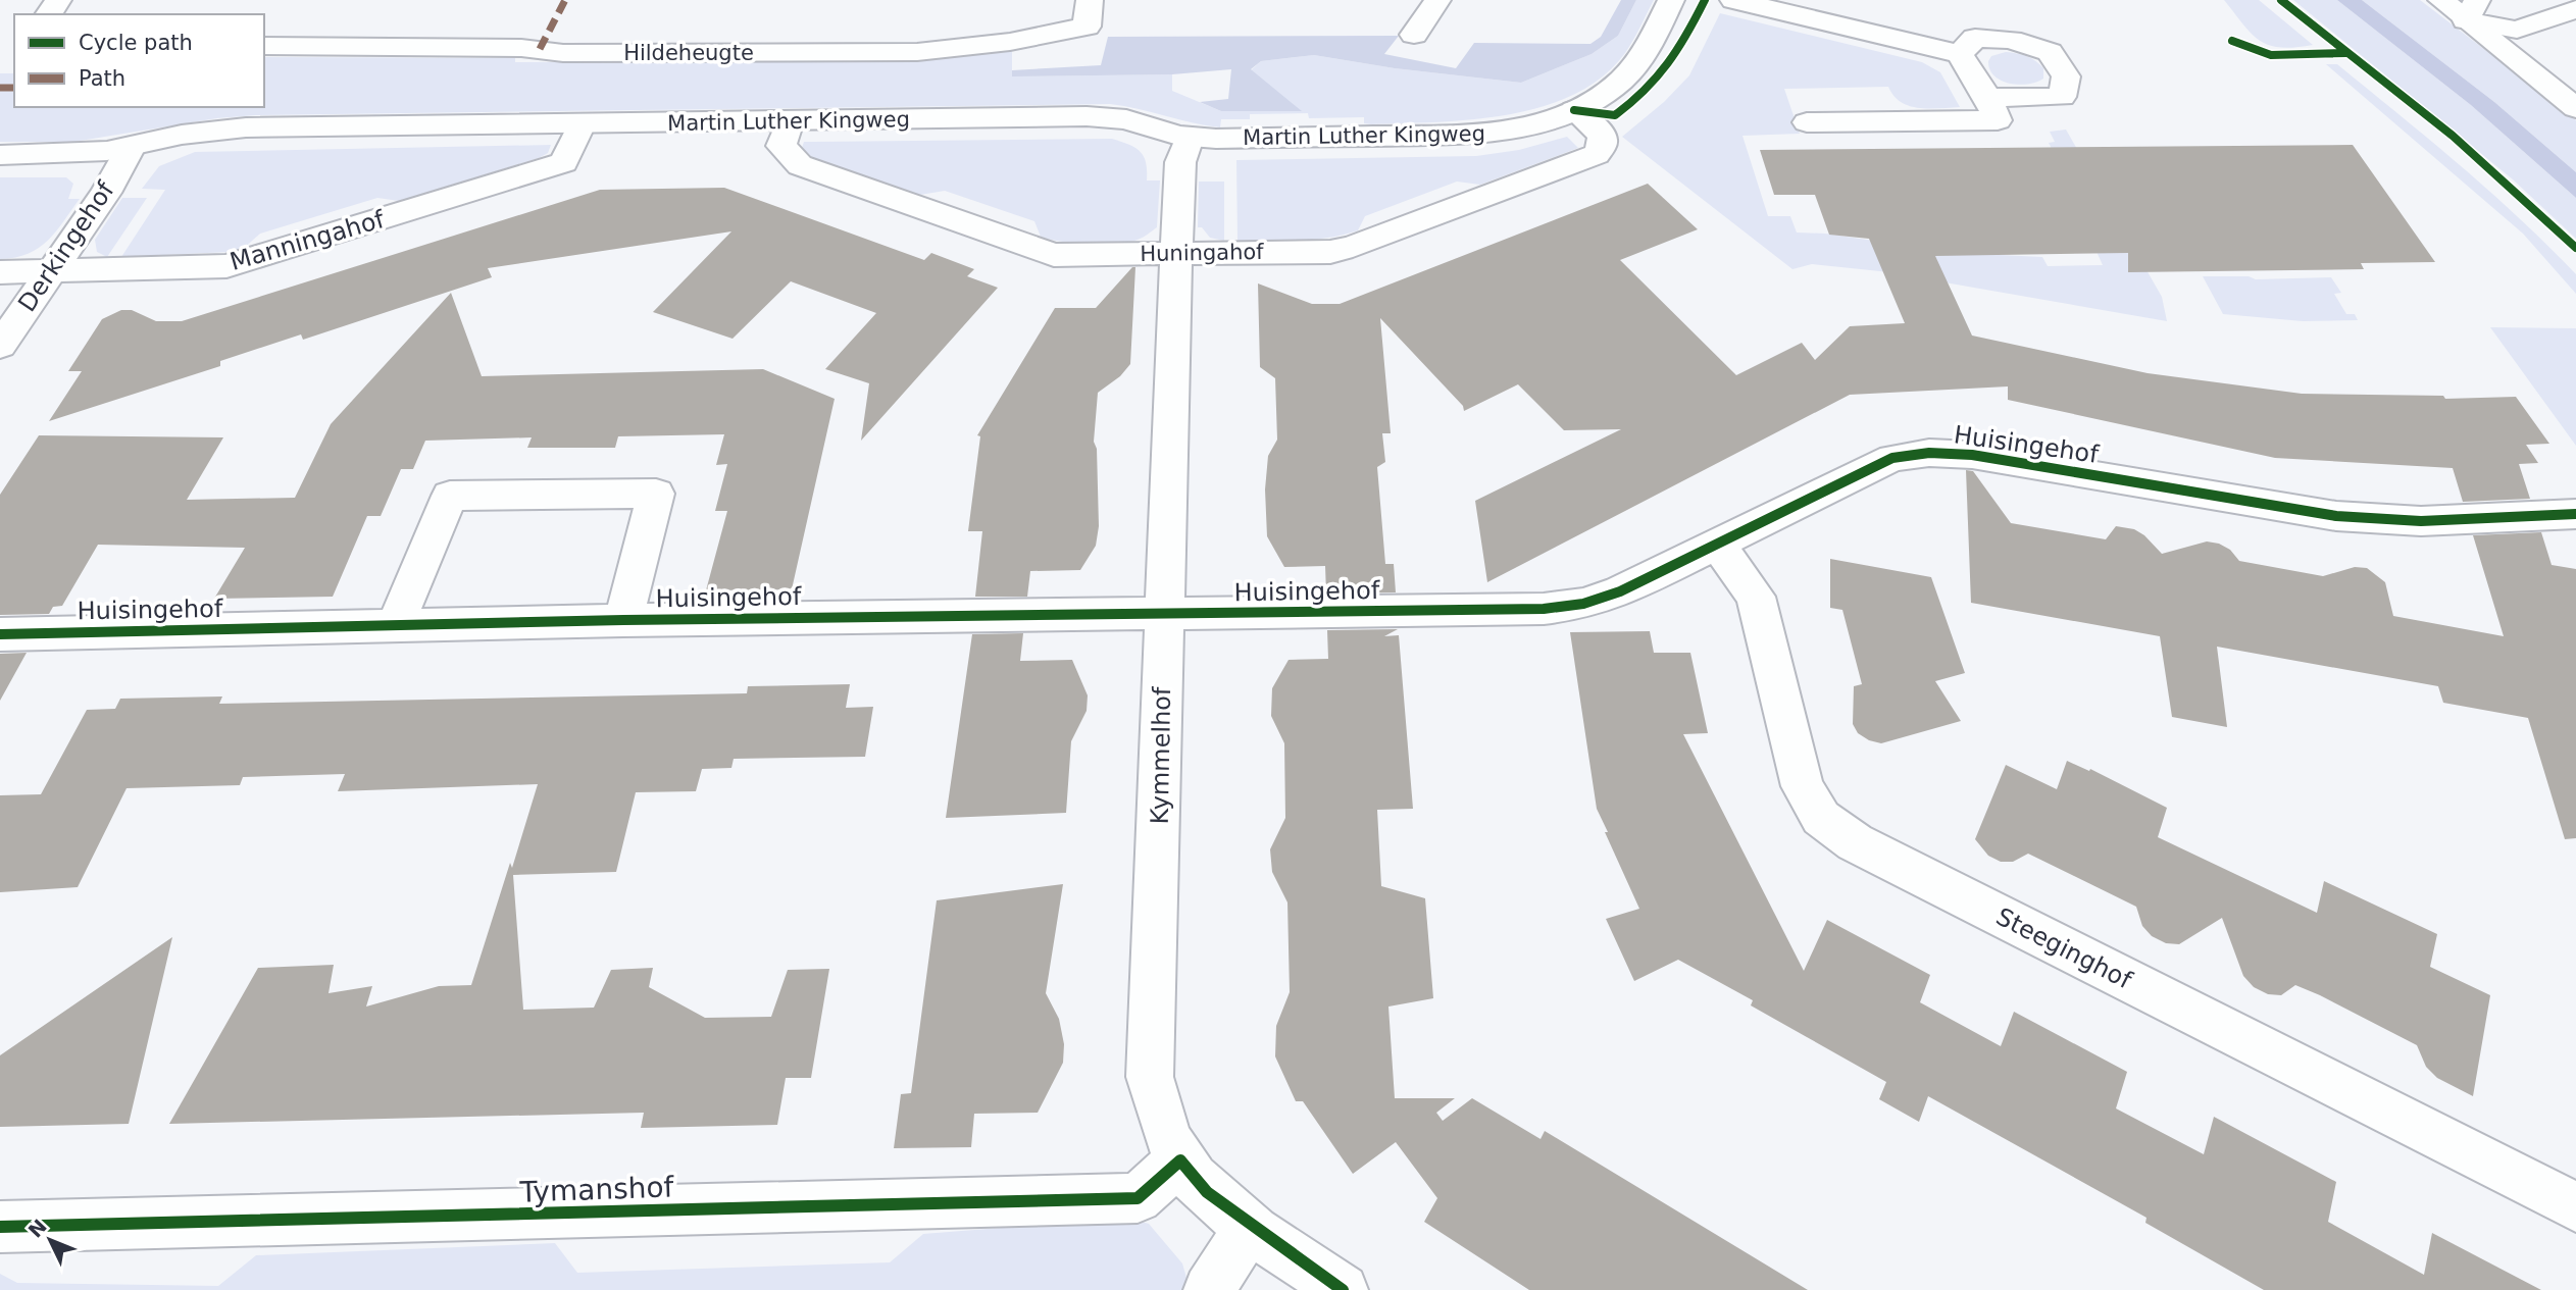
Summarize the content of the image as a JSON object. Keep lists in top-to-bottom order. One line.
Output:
{"streets":{"street":["Hildeheugte","Martin Luther Kingweg","Manningahof","Derkingehof","Huningahof","Huisingehof","Kymmelhof","Steeginghof","Tymanshof"]},"crossings":[["Martin Luther Kingweg","Manningahof"],["Martin Luther Kingweg","Derkingehof"],["Martin Luther Kingweg","Huningahof"],["Martin Luther Kingweg","Kymmelhof"],["Manningahof","Derkingehof"],["Huningahof","Kymmelhof"],["Huisingehof","Kymmelhof"],["Huisingehof","Steeginghof"],["Kymmelhof","Tymanshof"]],"legend":["Cycle path","Path"],"north":"top left"}
